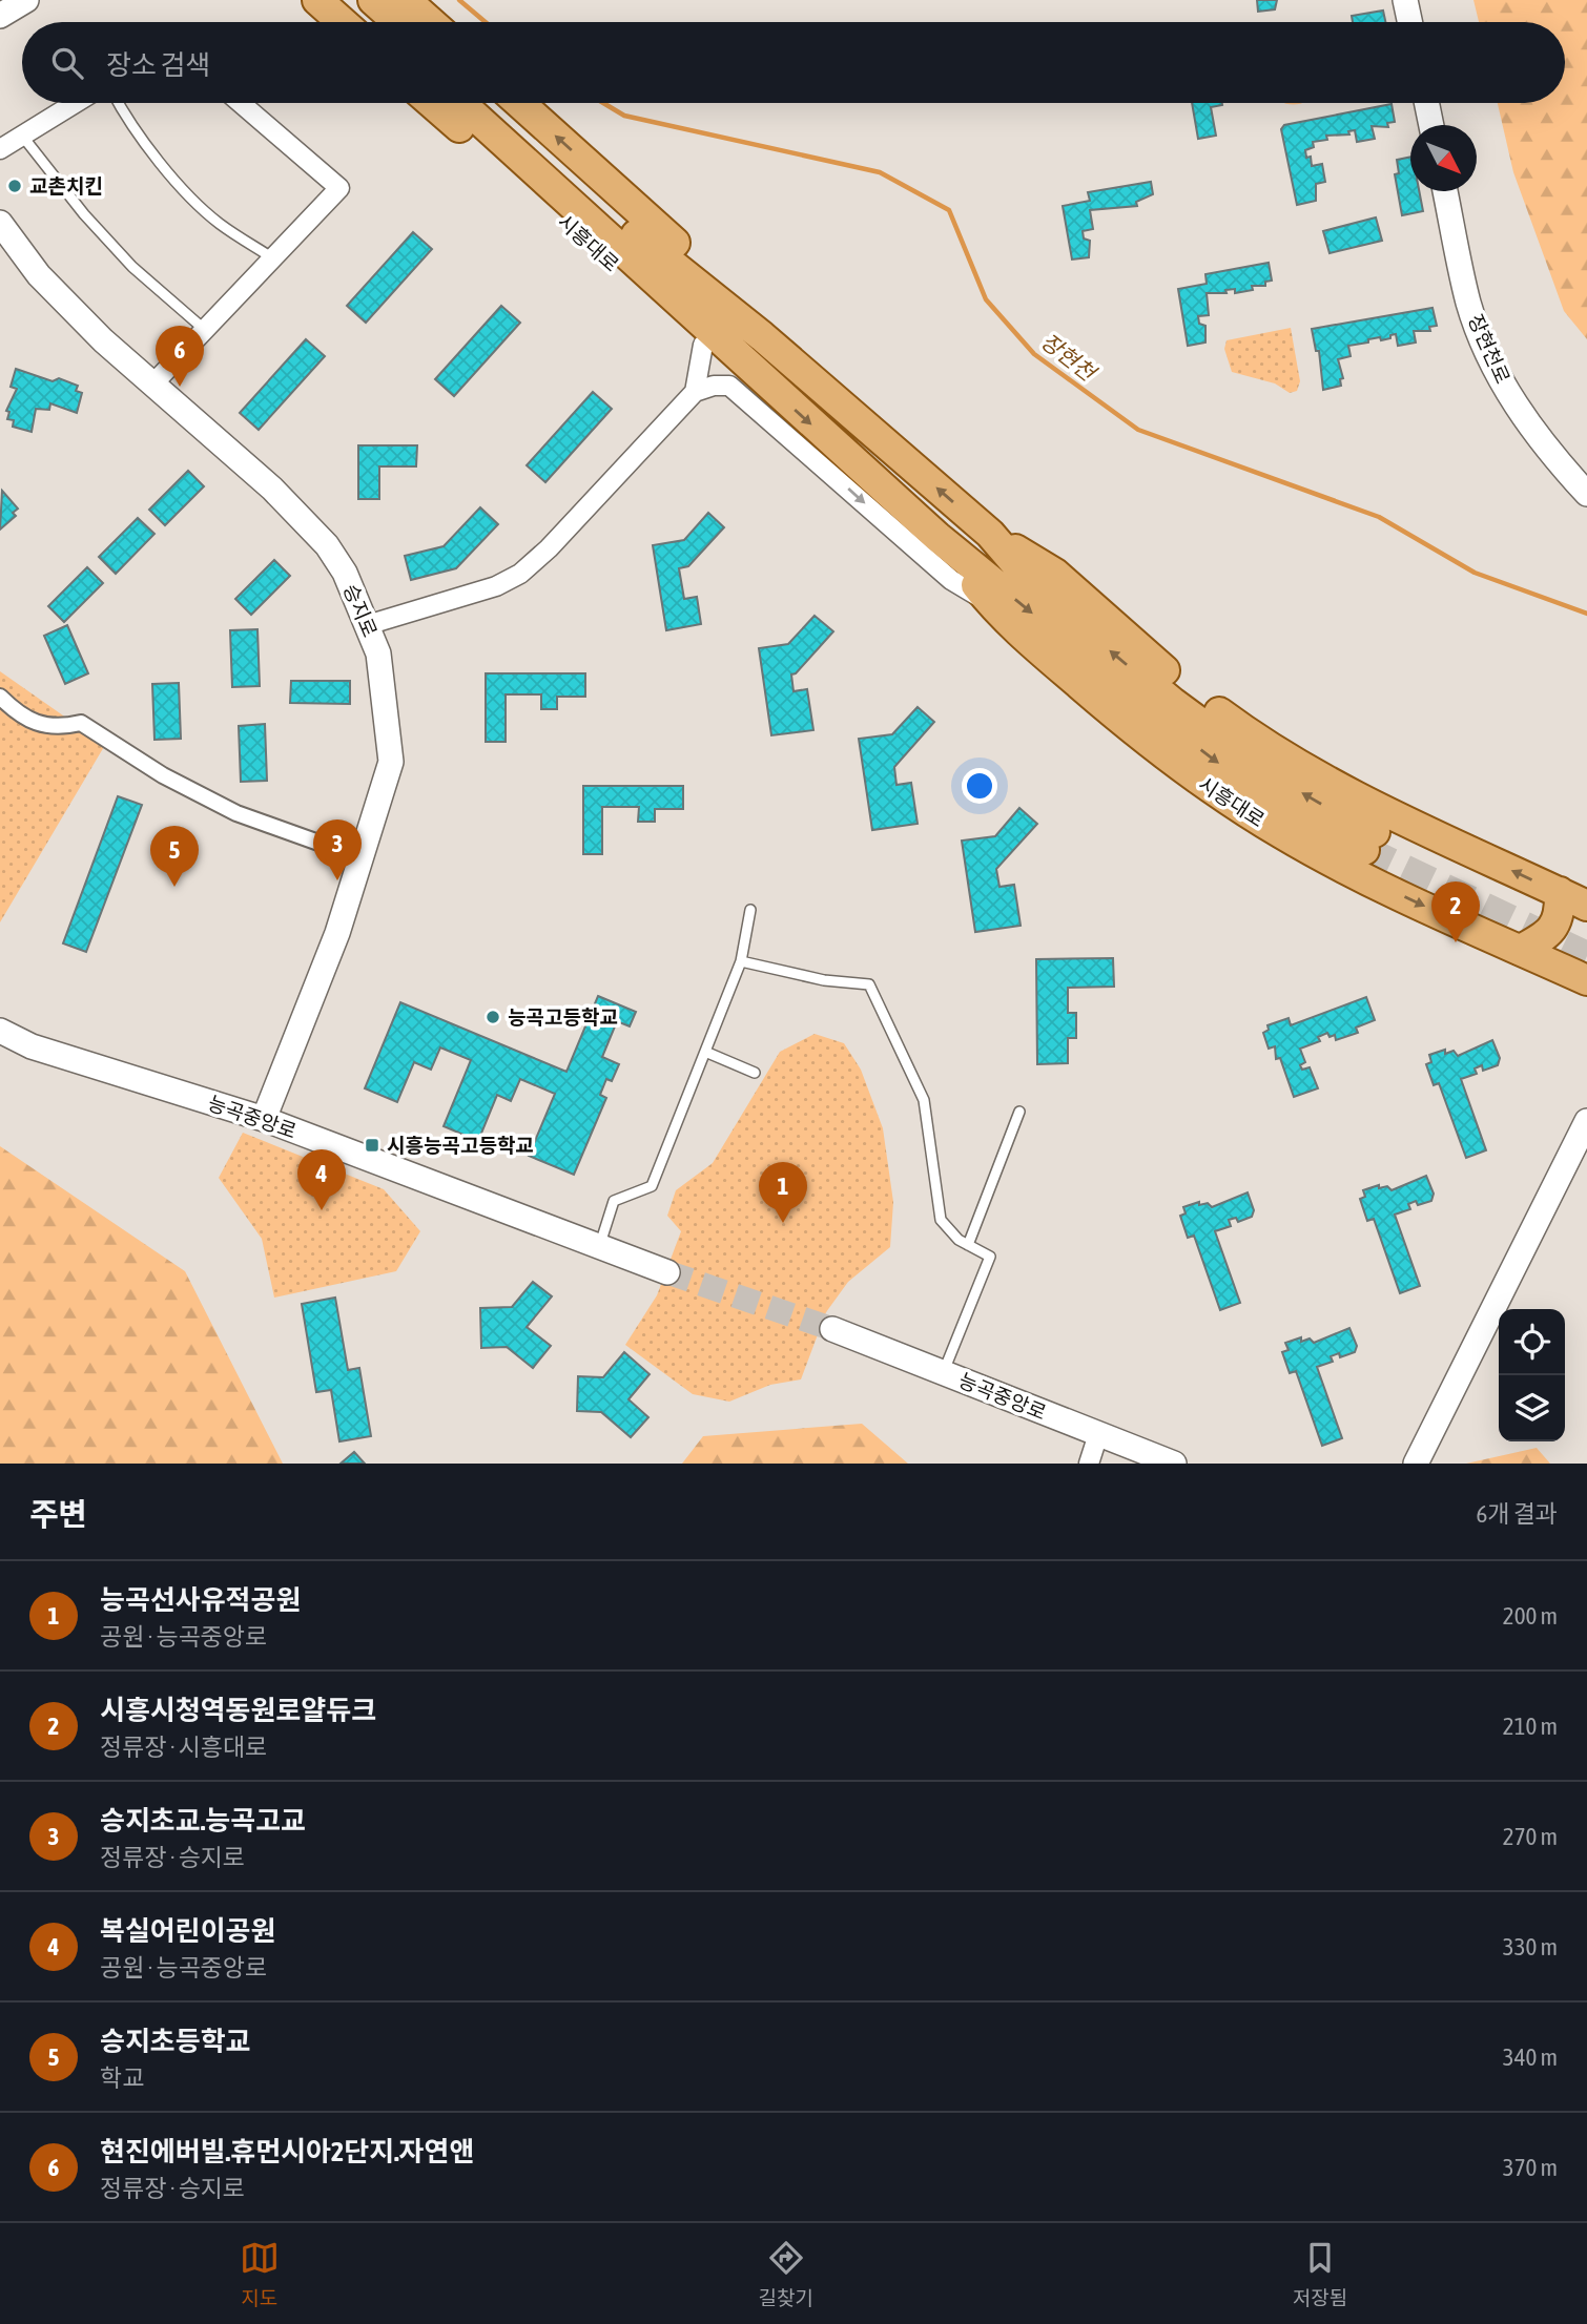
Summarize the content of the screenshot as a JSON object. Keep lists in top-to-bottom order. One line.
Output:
{"streets":{"main road":["시흥대로"],"street":["장현천로","승지로","능곡중앙로"]},"crossings":[["승지로","능곡중앙로"]],"water":["장현천"],"places":{"other":["교촌치킨","능곡고등학교"],"transit":["시흥능곡고등학교"]},"north":"bottom right","page":{"search":"장소 검색","pins":["6","3","5","2","4","1"],"heading":["주변","6개 결과"],"list":[{"mark":"1","name":"능곡선사유적공원","note":"공원 · 능곡중앙로","value":"200 m"},{"mark":"2","name":"시흥시청역동원로얄듀크","note":"정류장 · 시흥대로","value":"210 m"},{"mark":"3","name":"승지초교.능곡고교","note":"정류장 · 승지로","value":"270 m"},{"mark":"4","name":"복실어린이공원","note":"공원 · 능곡중앙로","value":"330 m"},{"mark":"5","name":"승지초등학교","note":"학교","value":"340 m"},{"mark":"6","name":"현진에버빌.휴먼시아2단지.자연앤","note":"정류장 · 승지로","value":"370 m"}],"nav":["지도","길찾기","저장됨"]}}
